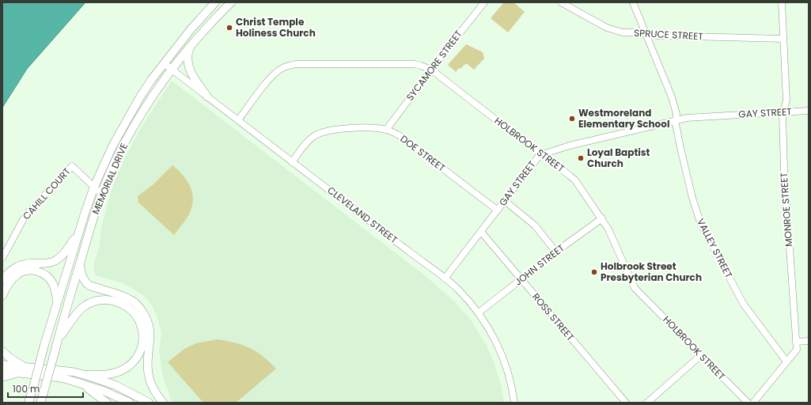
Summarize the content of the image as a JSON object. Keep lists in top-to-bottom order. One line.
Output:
{"streets":{"main road":["MEMORIAL DRIVE"],"street":["SPRUCE STREET","SYCAMORE STREET","GAY STREET","HOLBROOK STREET","DOE STREET","CAHILL COURT","MONROE STREET","CLEVELAND STREET","VALLEY STREET","JOHN STREET","ROSS STREET"]},"crossings":[["SPRUCE STREET","MONROE STREET"],["SPRUCE STREET","VALLEY STREET"],["SYCAMORE STREET","HOLBROOK STREET"],["SYCAMORE STREET","DOE STREET"],["GAY STREET","HOLBROOK STREET"],["GAY STREET","DOE STREET"],["GAY STREET","MONROE STREET"],["GAY STREET","CLEVELAND STREET"],["GAY STREET","VALLEY STREET"],["GAY STREET","ROSS STREET"],["HOLBROOK STREET","CLEVELAND STREET"],["HOLBROOK STREET","JOHN STREET"],["DOE STREET","CLEVELAND STREET"],["MEMORIAL DRIVE","CAHILL COURT"],["MEMORIAL DRIVE","CLEVELAND STREET"],["MONROE STREET","VALLEY STREET"],["CLEVELAND STREET","JOHN STREET"],["JOHN STREET","ROSS STREET"]],"places":["Christ Temple Holiness Church","Westmoreland Elementary School","Loyal Baptist Church","Holbrook Street Presbyterian Church"],"scale_bar":"100 m"}
